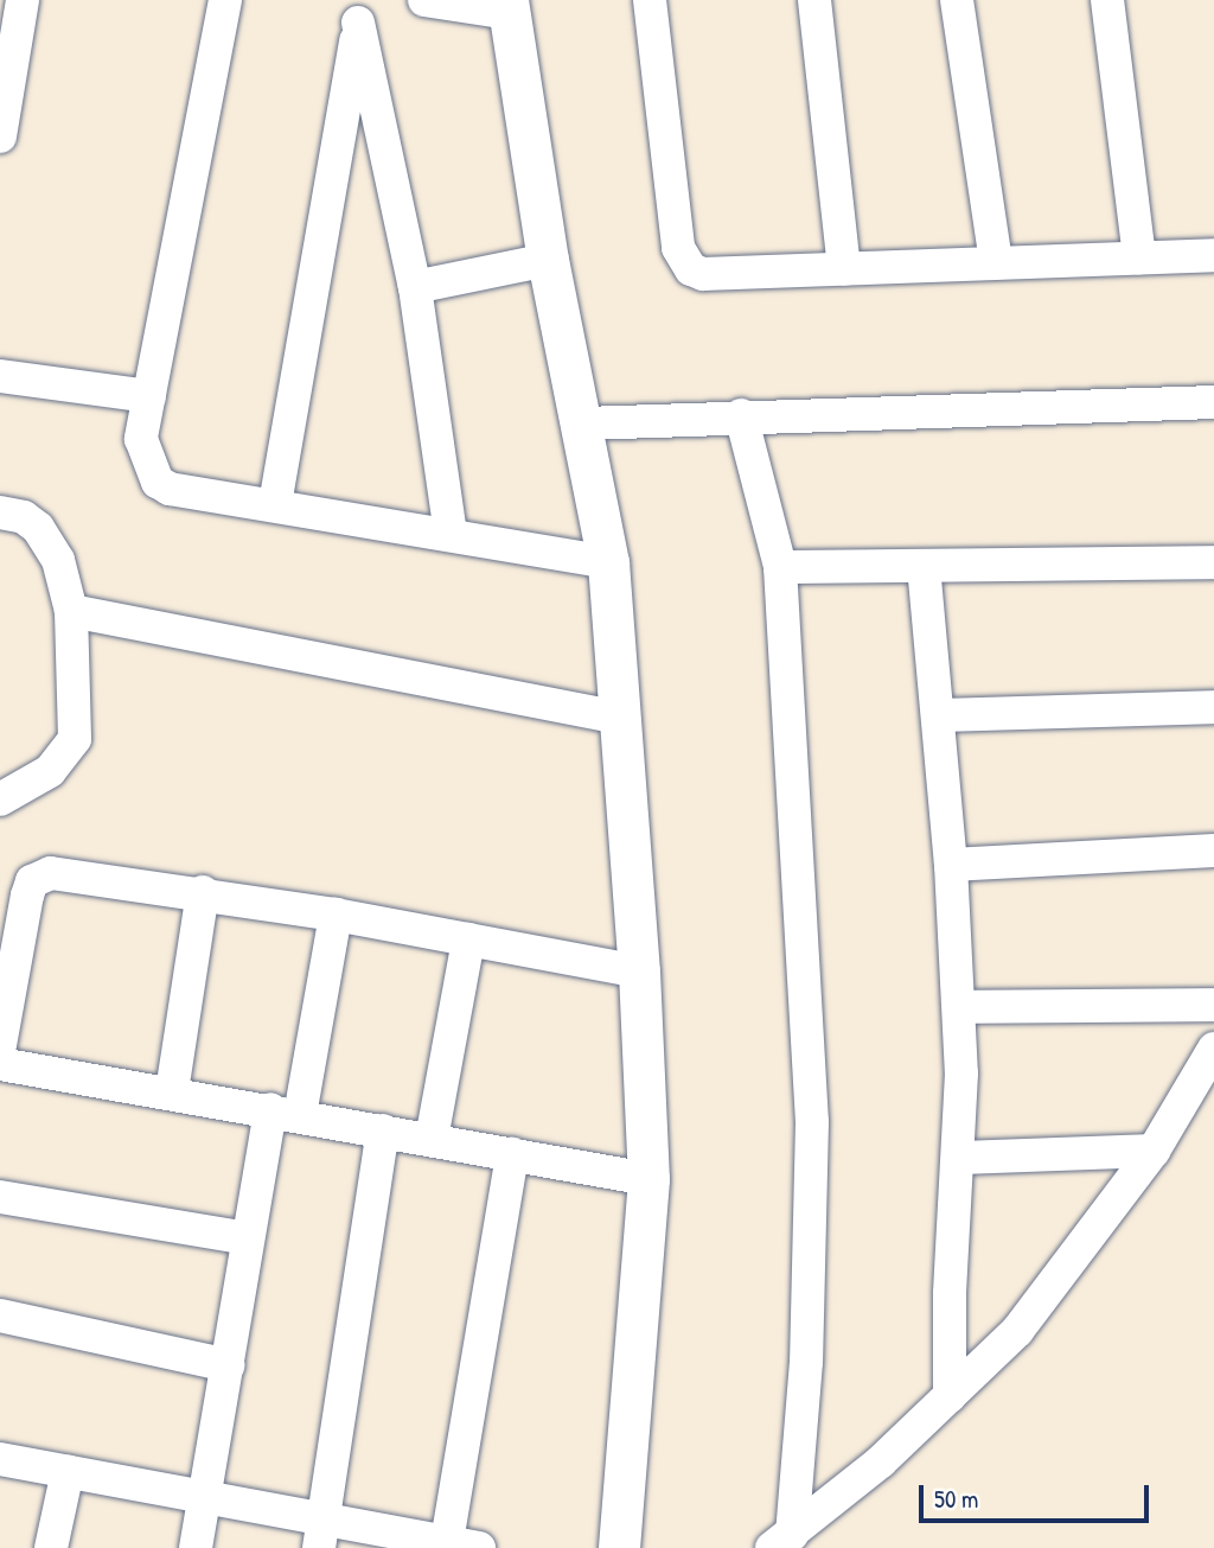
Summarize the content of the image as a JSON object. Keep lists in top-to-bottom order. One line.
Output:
{"scale_bar":"50 m"}
